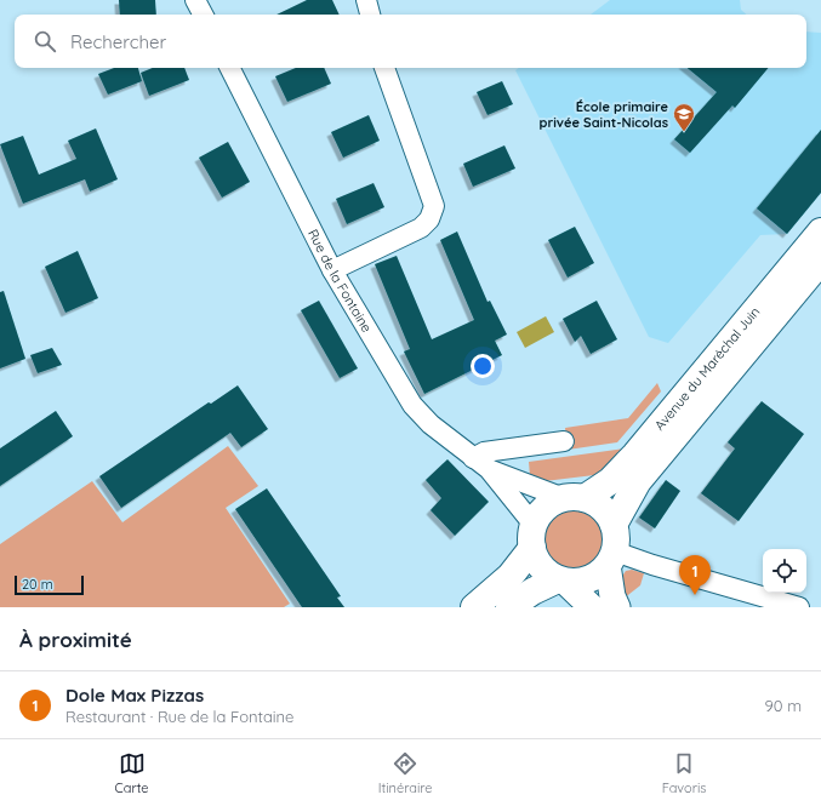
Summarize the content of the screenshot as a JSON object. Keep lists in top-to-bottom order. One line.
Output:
{"streets":{"main road":["Avenue du Maréchal Juin"],"street":["Rue de la Fontaine"]},"crossings":[["Rue de la Fontaine","Avenue du Maréchal Juin"]],"places":{"school or university":["École primaire privée Saint-Nicolas"]},"scale_bar":"20 m","page":{"search":"Rechercher","pins":"1","scale":"20 m","heading":"À proximité","list":[{"mark":"1","name":"Dole Max Pizzas","note":"Restaurant · Rue de la Fontaine","value":"90 m"}],"nav":["Carte","Itinéraire","Favoris"]}}
